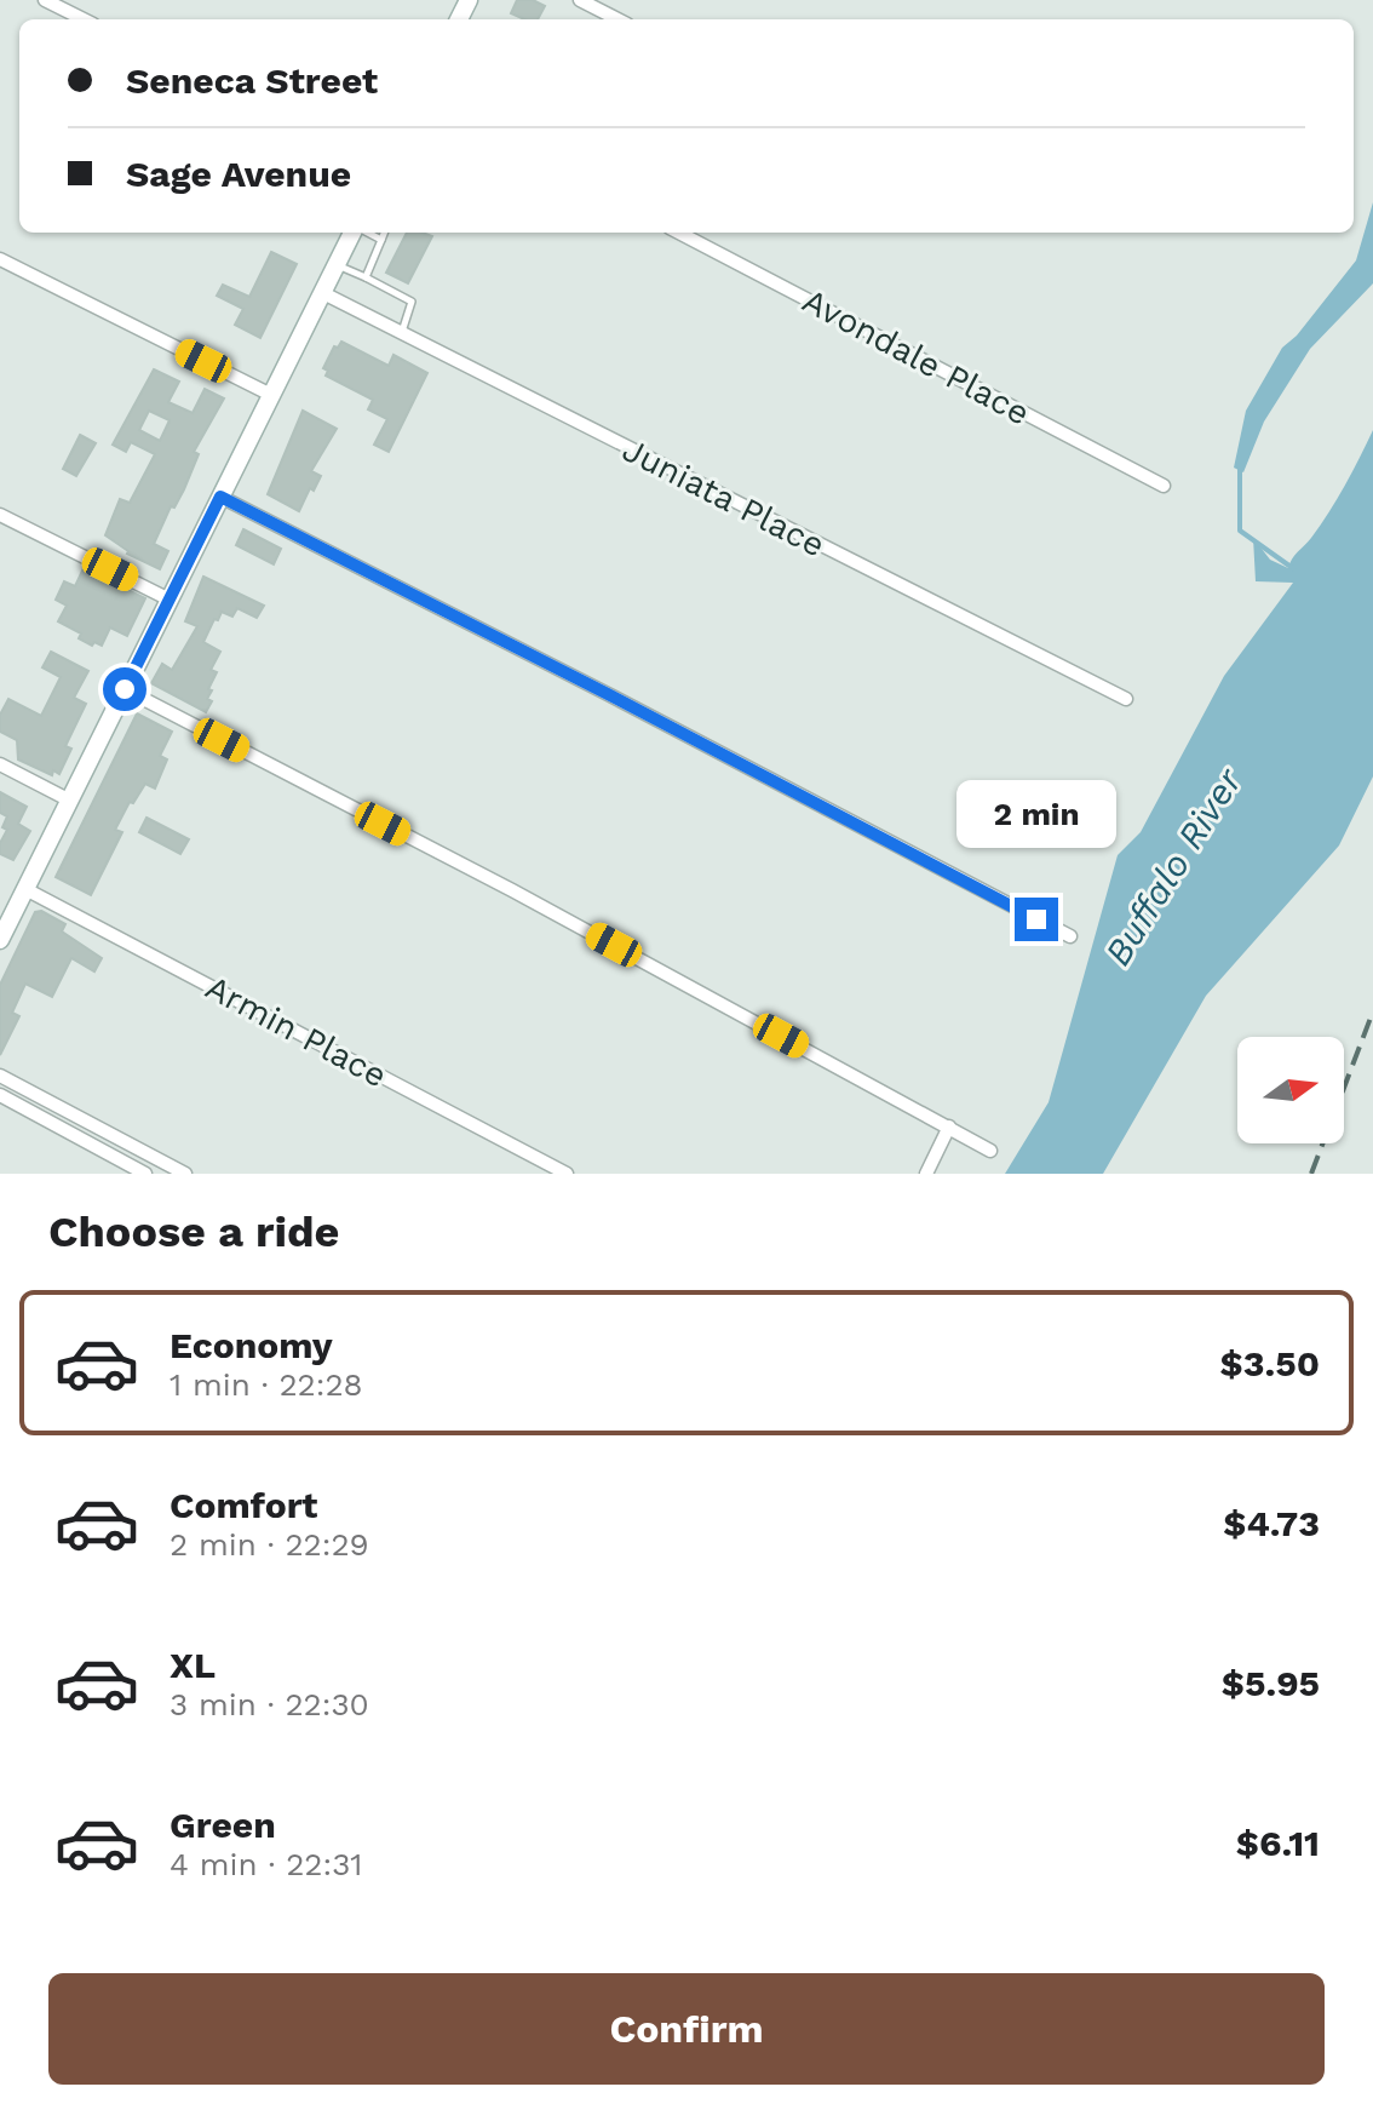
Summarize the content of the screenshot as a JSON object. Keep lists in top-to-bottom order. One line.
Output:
{"streets":{"street":["Avondale Place","Juniata Place","Armin Place"]},"water":["Buffalo River"],"north":"right","page":{"banner":["Seneca Street","Sage Avenue"],"bubble":"2 min","heading":"Choose a ride","list":[{"name":"Economy","note":"1 min · 22:28","value":"$3.50"},{"name":"Comfort","note":"2 min · 22:29","value":"$4.73"},{"name":"XL","note":"3 min · 22:30","value":"$5.95"},{"name":"Green","note":"4 min · 22:31","value":"$6.11"}],"buttons":"Confirm"}}
